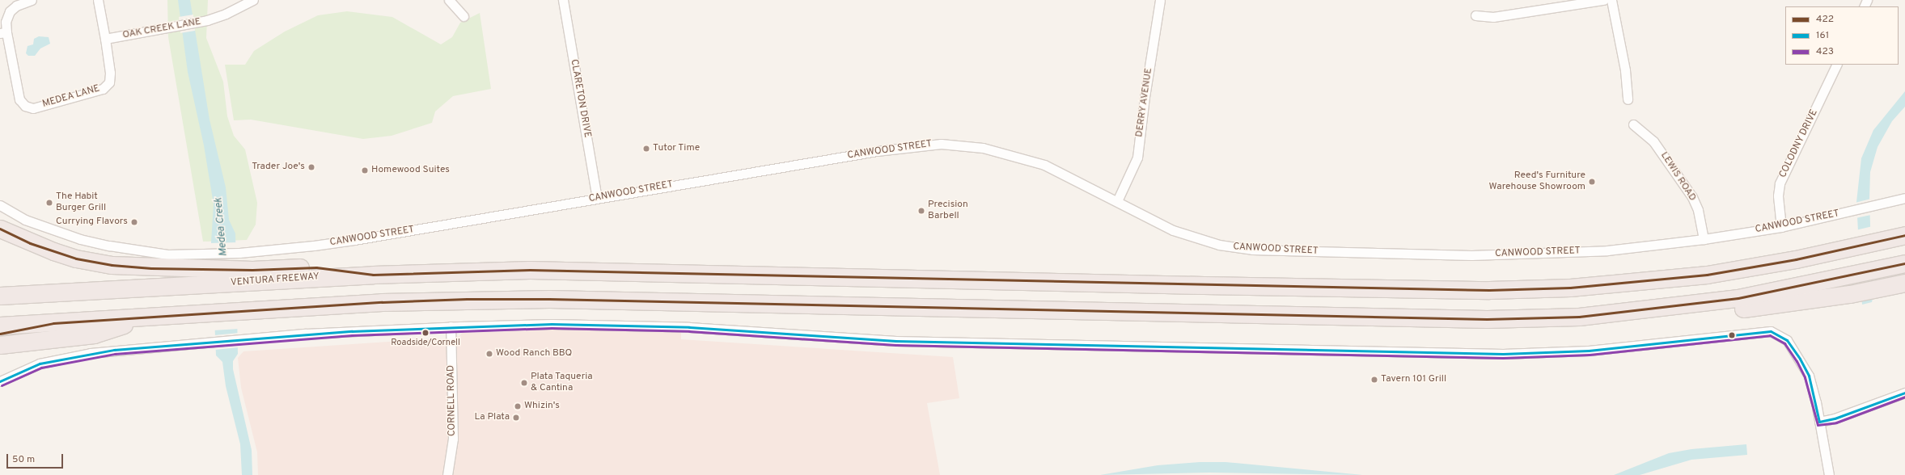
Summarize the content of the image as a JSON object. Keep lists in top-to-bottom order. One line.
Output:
{"streets":{"highway":["VENTURA FREEWAY"],"street":["OAK CREEK LANE","MEDEA LANE","CLARETON DRIVE","DERRY AVENUE","COLODNY DRIVE","CANWOOD STREET","LEWIS ROAD","CORNELL ROAD"]},"crossings":[["OAK CREEK LANE","MEDEA LANE"],["CLARETON DRIVE","CANWOOD STREET"],["DERRY AVENUE","CANWOOD STREET"],["COLODNY DRIVE","CANWOOD STREET"],["CANWOOD STREET","LEWIS ROAD"]],"water":["Medea Creek"],"places":["Tutor Time","Trader Joe's","Homewood Suites","Reed's Furniture Warehouse Showroom","The Habit Burger Grill","Precision Barbell","Currying Flavors","Roadside/Cornell","Wood Ranch BBQ","Tavern 101 Grill","Plata Taqueria & Cantina","Whizin's","La Plata"],"lines":["transit line 422","transit line 161","transit line 423"],"legend":["422","161","423"],"scale_bar":"50 m"}
